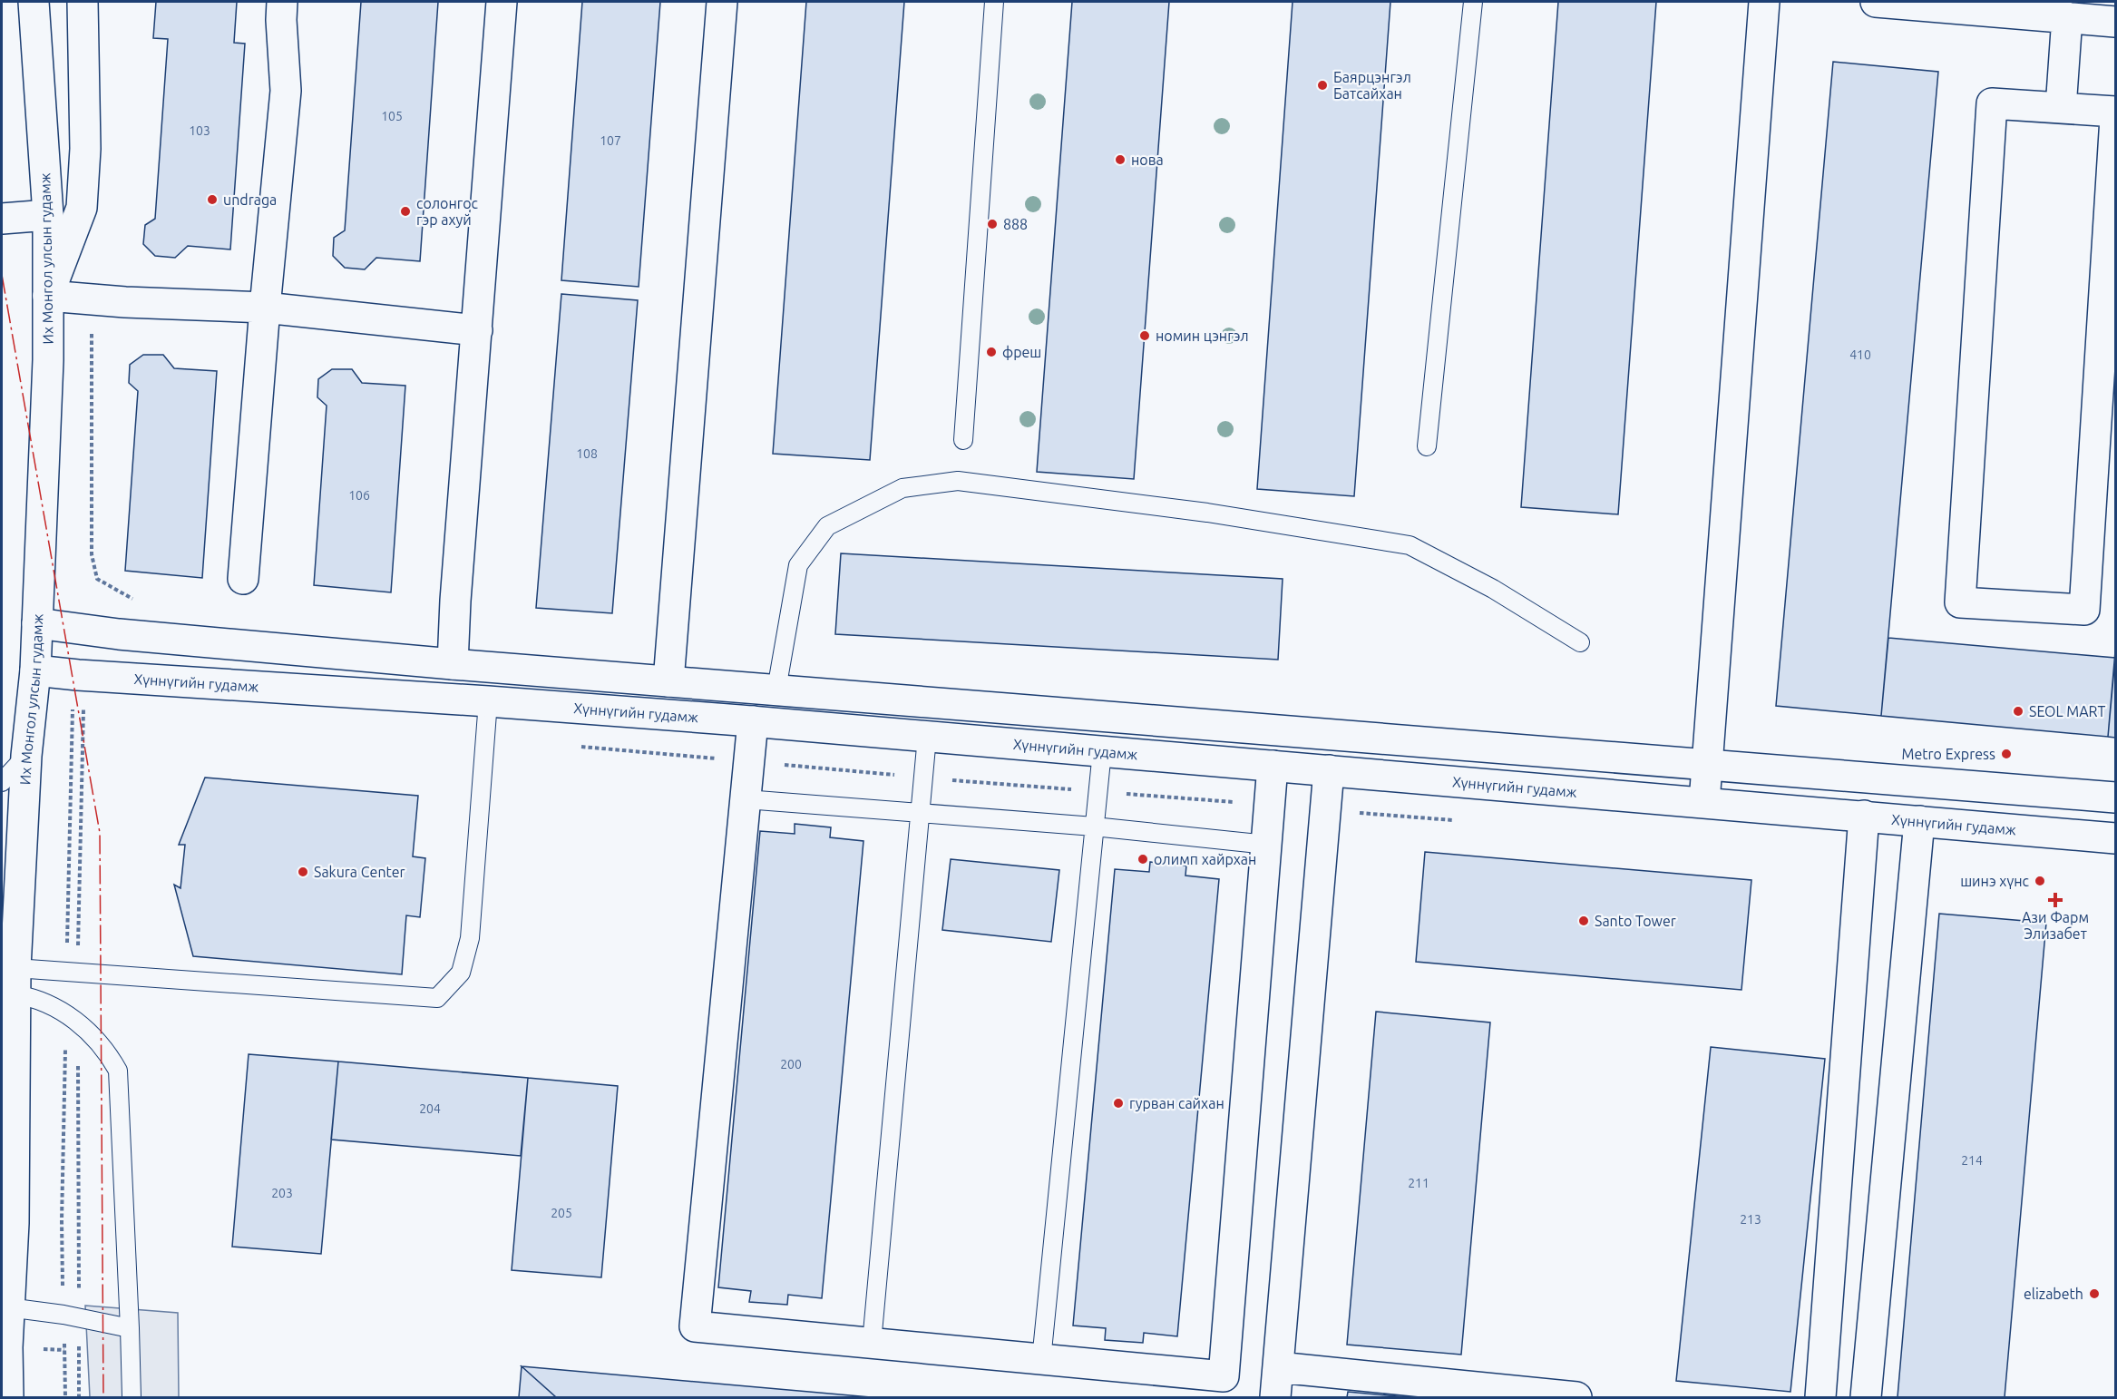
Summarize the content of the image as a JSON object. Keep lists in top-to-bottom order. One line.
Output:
{"streets":{"street":["Их Монгол улсын гудамж","Хүннүгийн гудамж"]},"crossings":[["Их Монгол улсын гудамж","Хүннүгийн гудамж"]],"places":{"other":["Баярцэнгэл Батсайхан","нова","undraga","солонгос гэр ахуй","888","номин цэнгэл","фреш","SEOL MART","Metro Express","олимп хайрхан","Sakura Center","шинэ хүнс","Santo Tower","гурван сайхан","elizabeth"],"health":["Ази Фарм Элизабет"]},"house_numbers":["105","103","107","410","108","106","200","204","214","211","203","205","213"]}
